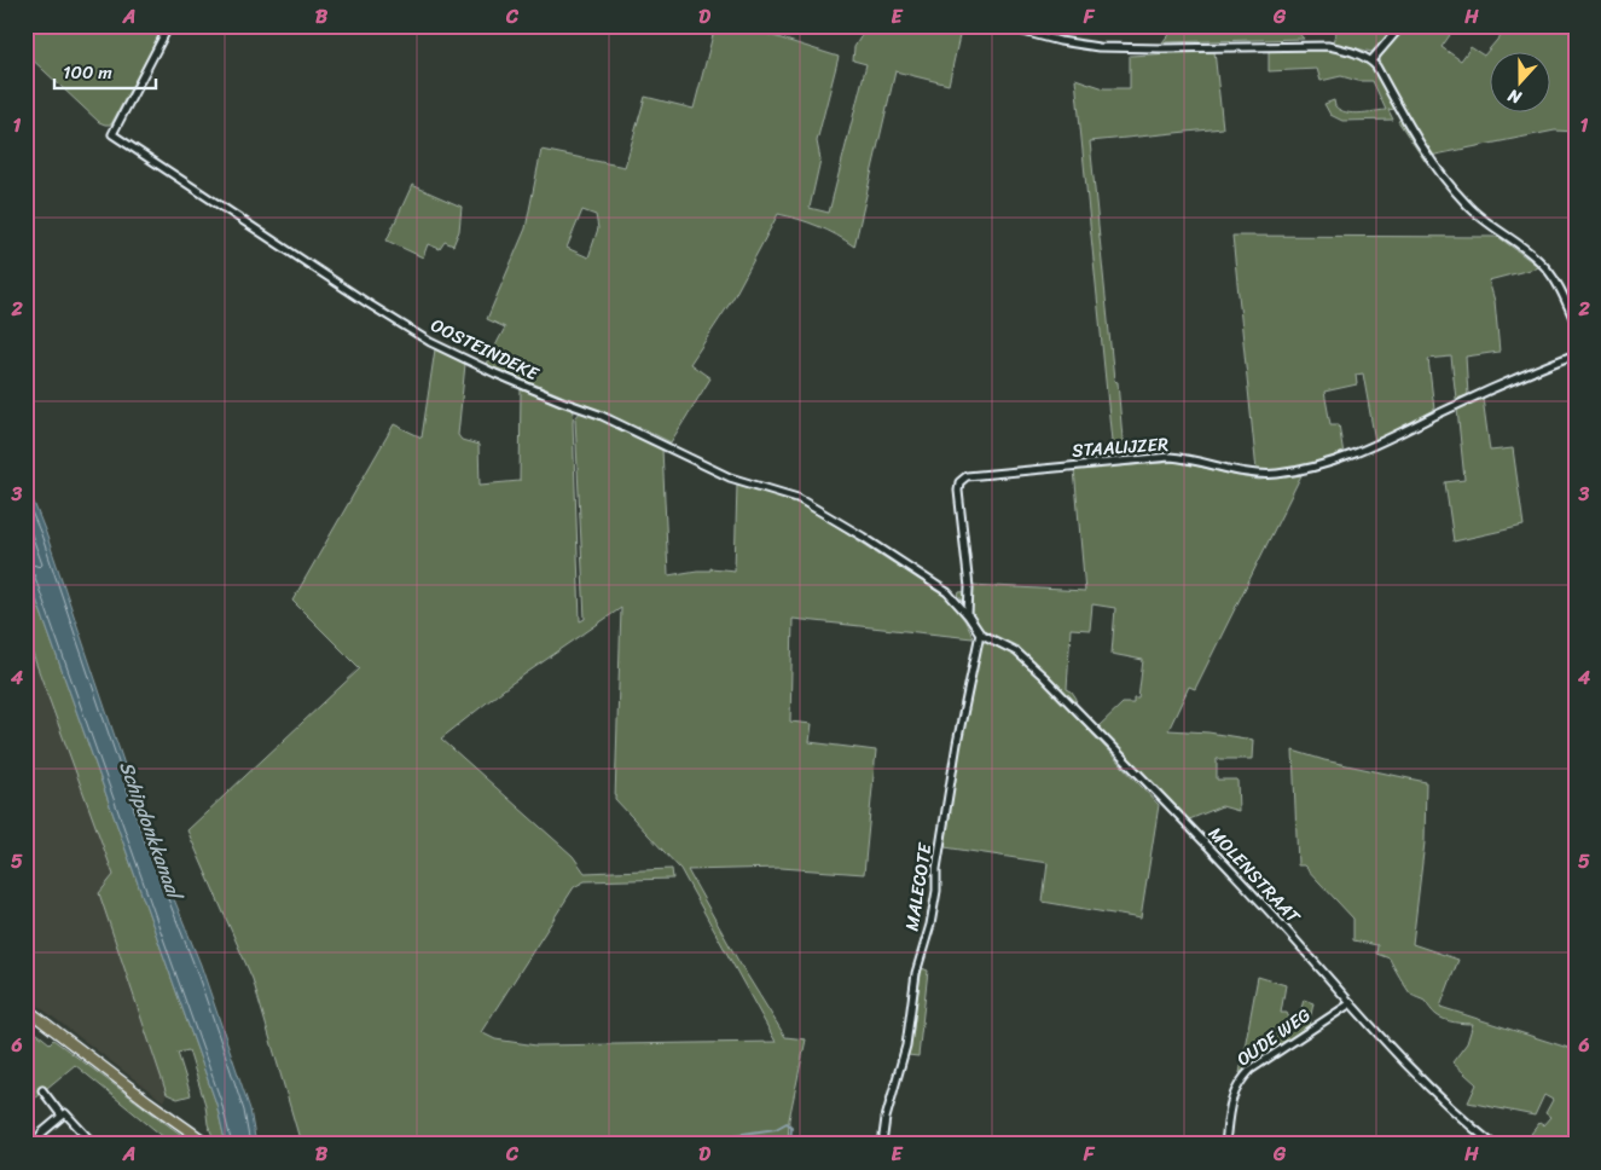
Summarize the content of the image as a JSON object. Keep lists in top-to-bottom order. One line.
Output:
{"streets":{"street":["OOSTEINDEKE","STAALIJZER","MOLENSTRAAT","MALECOTE","OUDE WEG"]},"crossings":[["OOSTEINDEKE","STAALIJZER"],["MOLENSTRAAT","MALECOTE"],["MOLENSTRAAT","OUDE WEG"]],"water":["Schipdonkkanaal"],"scale_bar":"100 m","north":"bottom","grid":{"columns":["A","B","C","D","E","F","G","H"],"rows":["1","2","3","4","5","6"]}}
